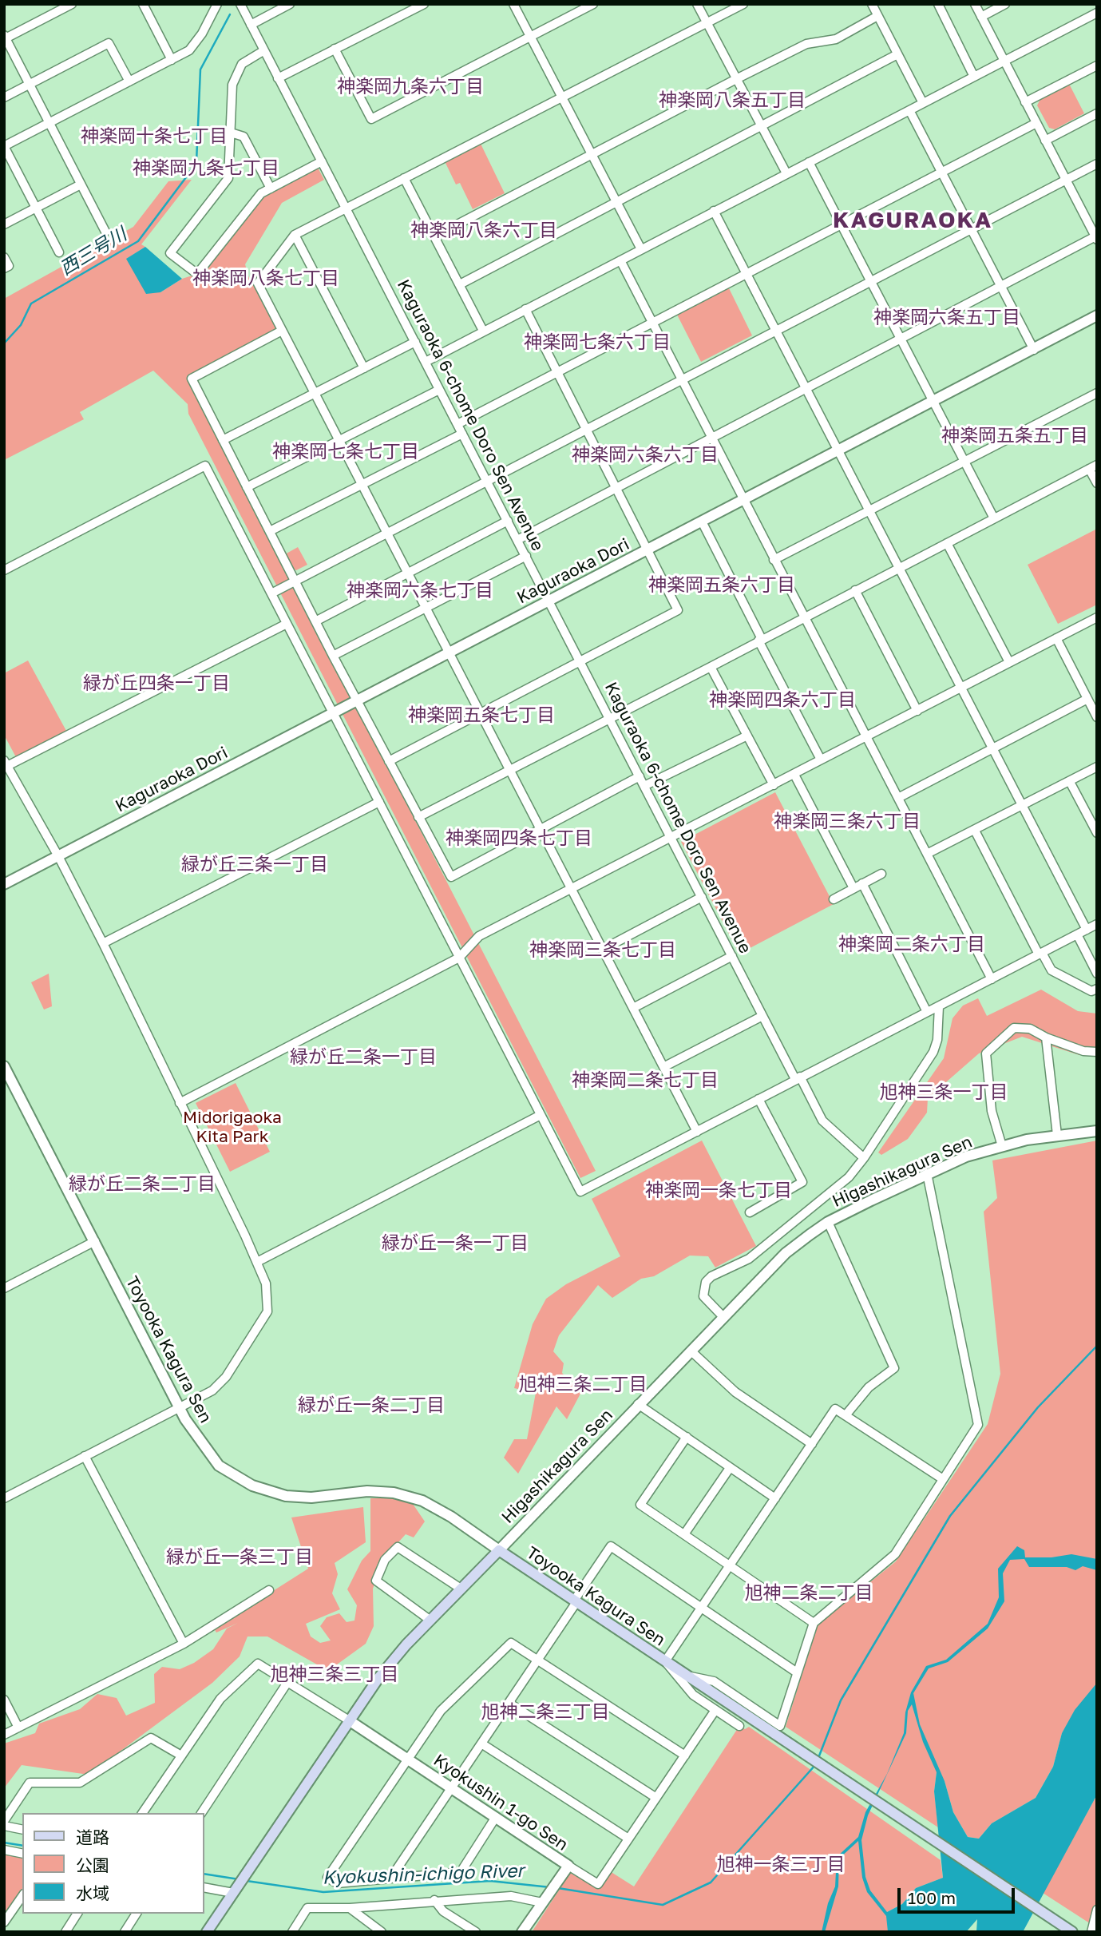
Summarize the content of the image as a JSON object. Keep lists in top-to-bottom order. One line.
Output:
{"streets":{"main road":["Higashikagura Sen","Toyooka Kagura Sen"],"street":["Kaguraoka 6-chome Doro Sen Avenue","Kaguraoka Dori","Kyokushin 1-go Sen"]},"crossings":[["Kaguraoka 6-chome Doro Sen Avenue","Kaguraoka Dori"],["Higashikagura Sen","Toyooka Kagura Sen"],["Higashikagura Sen","Kyokushin 1-go Sen"]],"districts":["神楽岡九条六丁目","神楽岡八条五丁目","神楽岡十条七丁目","神楽岡九条七丁目","KAGURAOKA","神楽岡八条六丁目","神楽岡八条七丁目","神楽岡六条五丁目","神楽岡七条六丁目","神楽岡五条五丁目","神楽岡七条七丁目","神楽岡六条六丁目","神楽岡五条六丁目","神楽岡六条七丁目","緑が丘四条一丁目","神楽岡四条六丁目","神楽岡五条七丁目","神楽岡三条六丁目","神楽岡四条七丁目","緑が丘三条一丁目","神楽岡二条六丁目","神楽岡三条七丁目","緑が丘二条一丁目","神楽岡二条七丁目","旭神三条一丁目","緑が丘二条二丁目","神楽岡一条七丁目","緑が丘一条一丁目","旭神三条二丁目","緑が丘一条二丁目","緑が丘一条三丁目","旭神二条二丁目","旭神三条三丁目","旭神二条三丁目","旭神一条三丁目"],"water":["西三号川","Kyokushin-ichigo River"],"parks":["Midorigaoka Kita Park"],"legend":["道路","公園","水域"],"scale_bar":"100 m"}
